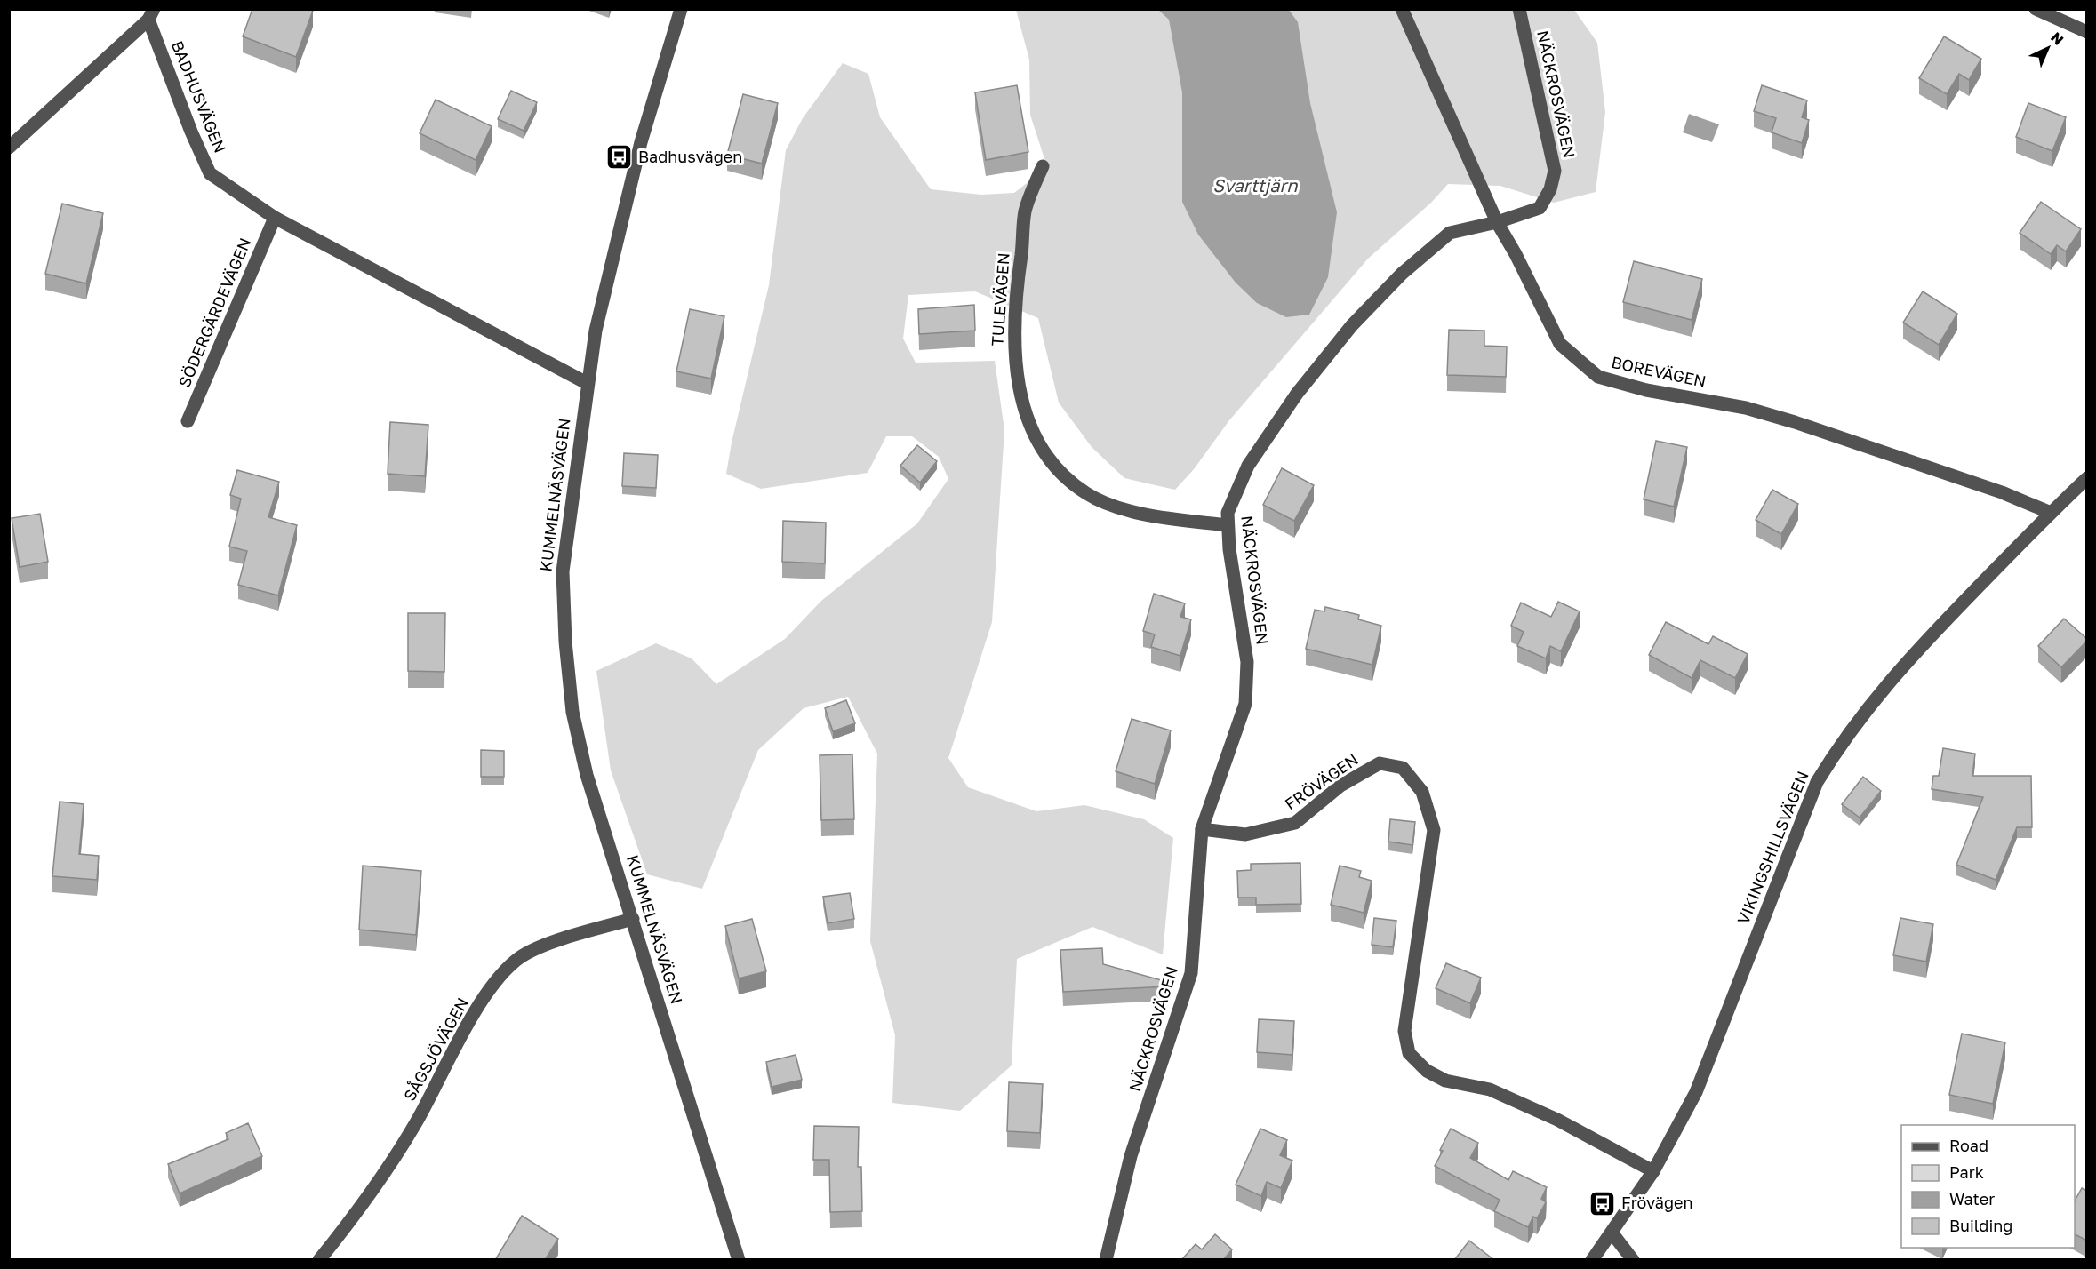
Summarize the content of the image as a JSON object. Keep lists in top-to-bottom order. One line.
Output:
{"streets":{"street":["NÄCKROSVÄGEN","BADHUSVÄGEN","TULEVÄGEN","SÖDERGÄRDEVÄGEN","BOREVÄGEN","KUMMELNÄSVÄGEN","FRÖVÄGEN","VIKINGSHILLSVÄGEN","SÅGSJÖVÄGEN"]},"crossings":[["NÄCKROSVÄGEN","TULEVÄGEN"],["NÄCKROSVÄGEN","BOREVÄGEN"],["NÄCKROSVÄGEN","FRÖVÄGEN"],["BADHUSVÄGEN","SÖDERGÄRDEVÄGEN"],["BADHUSVÄGEN","KUMMELNÄSVÄGEN"],["BOREVÄGEN","VIKINGSHILLSVÄGEN"],["KUMMELNÄSVÄGEN","SÅGSJÖVÄGEN"],["FRÖVÄGEN","VIKINGSHILLSVÄGEN"]],"water":["Svarttjärn"],"places":{"bus stop":["Badhusvägen","Frövägen"]},"legend":["Road","Park","Water","Building"],"north":"top right"}
